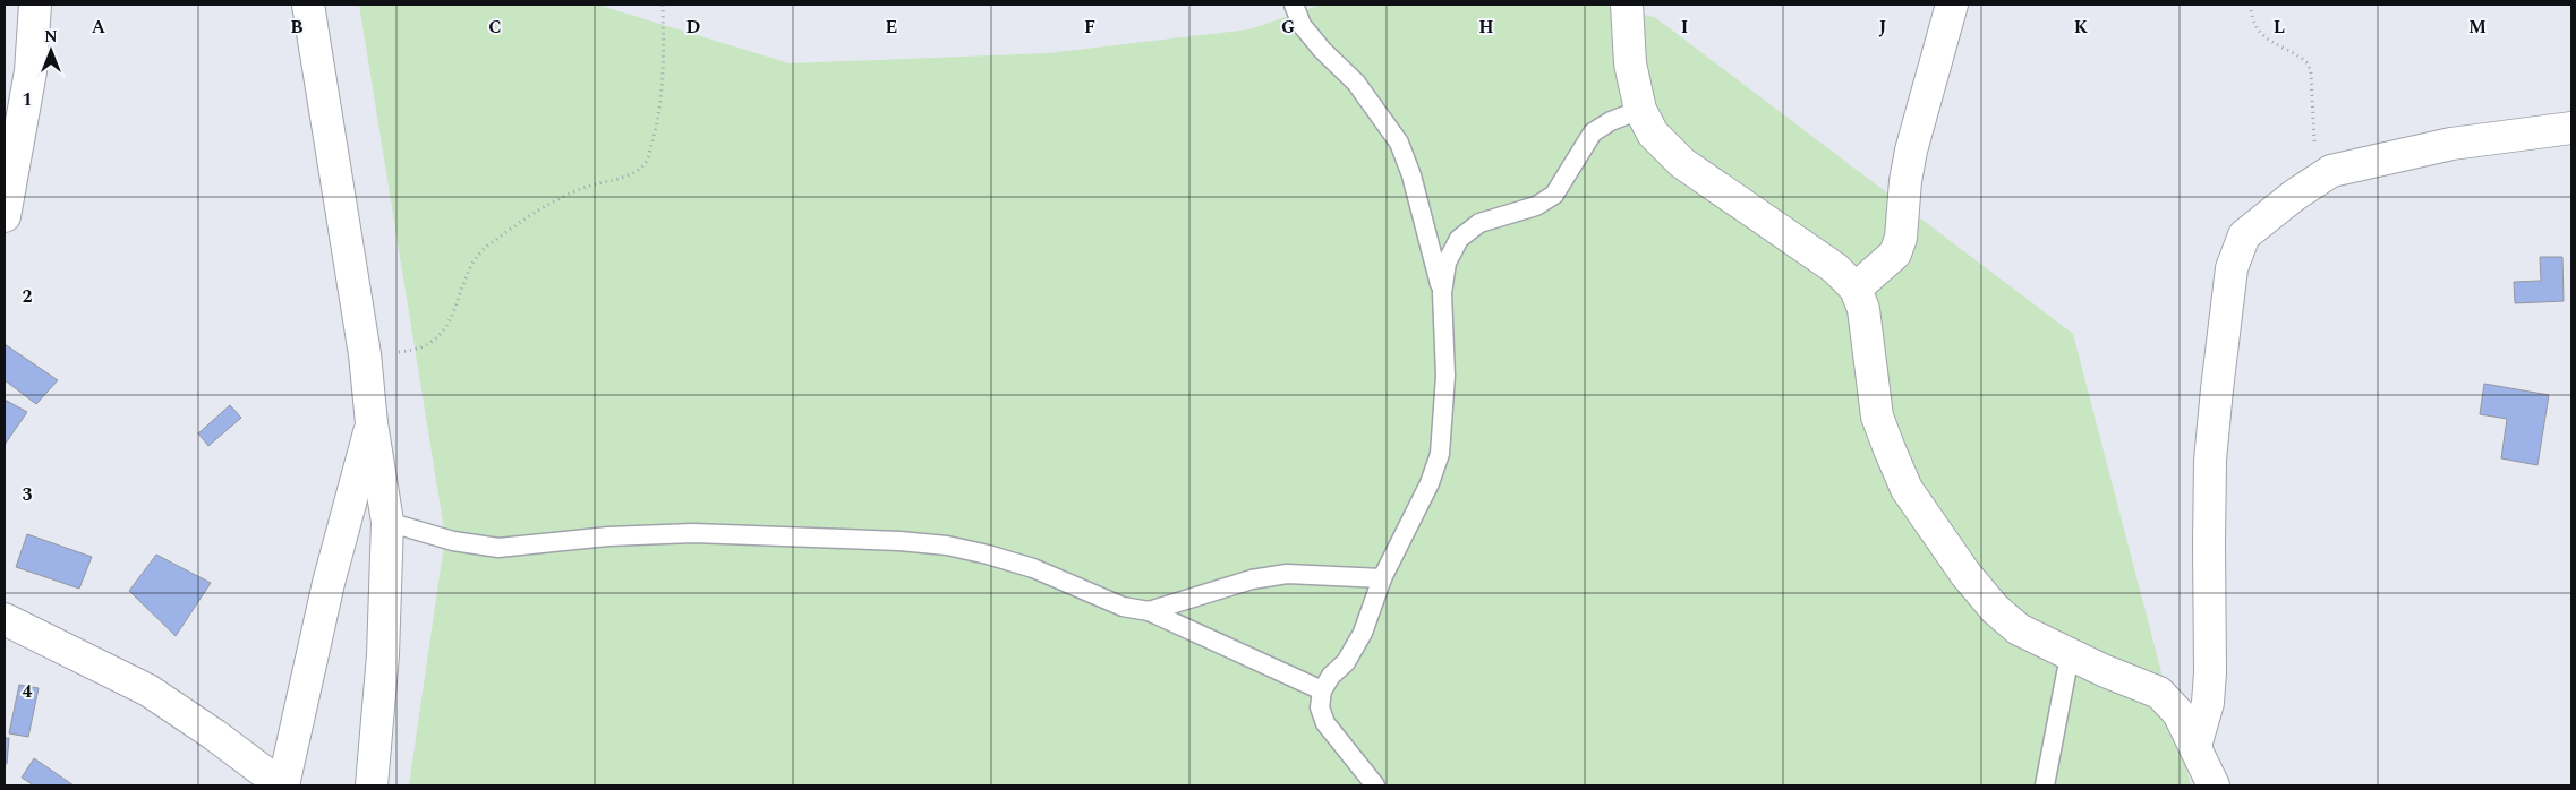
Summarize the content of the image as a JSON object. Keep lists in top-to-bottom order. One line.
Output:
{"north":"top","grid":{"columns":["A","B","C","D","E","F","G","H","I","J","K","L","M"],"rows":["1","2","3","4"]}}
